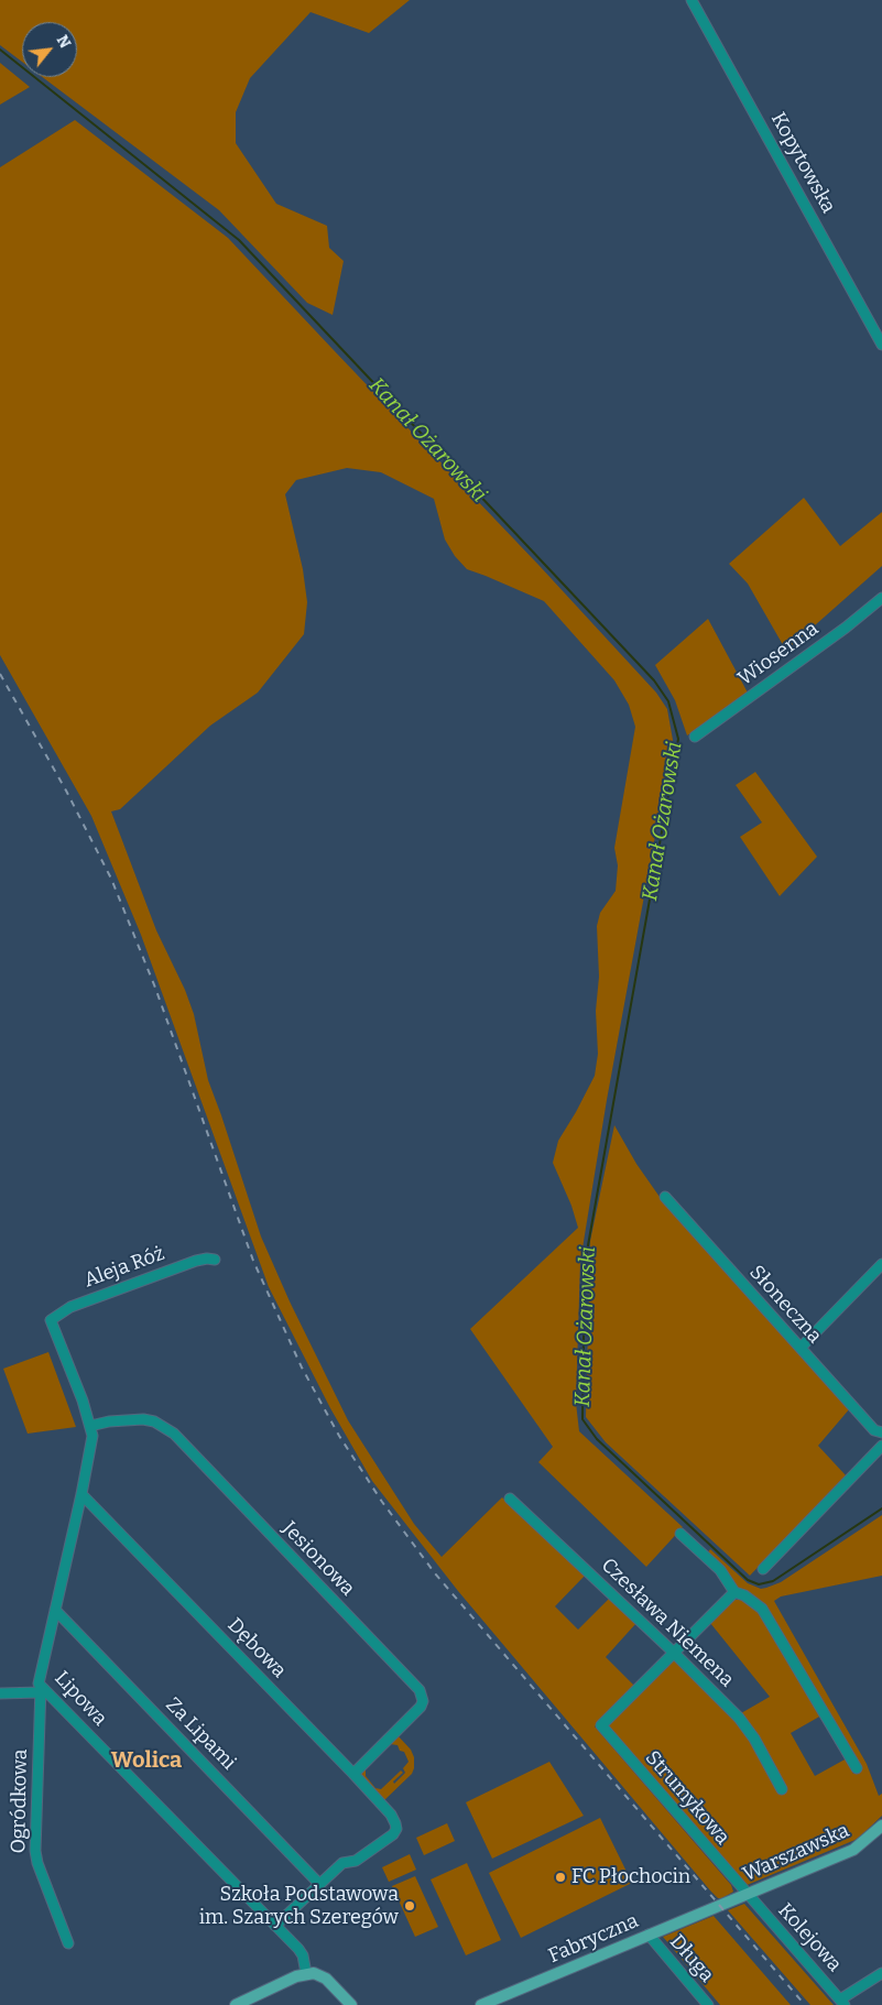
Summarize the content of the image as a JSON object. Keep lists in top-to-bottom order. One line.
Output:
{"streets":{"main road":["Warszawska","Fabryczna"],"street":["Kopytowska","Wiosenna","Aleja Róż","Słoneczna","Jesionowa","Czesława Niemena","Dębowa","Lipowa","Za Lipami","Strumykowa","Ogródkowa","Kolejowa","Długa"]},"crossings":[["Aleja Róż","Lipowa"],["Jesionowa","Dębowa"],["Jesionowa","Lipowa"],["Czesława Niemena","Strumykowa"],["Dębowa","Lipowa"],["Dębowa","Za Lipami"],["Lipowa","Za Lipami"],["Lipowa","Ogródkowa"],["Strumykowa","Warszawska"],["Strumykowa","Kolejowa"],["Warszawska","Kolejowa"],["Warszawska","Fabryczna"],["Fabryczna","Długa"]],"districts":["Wolica"],"water":["Kanał Ożarowski"],"places":["FC Płochocin","Szkoła Podstawowa im. Szarych Szeregów"],"north":"top right"}
